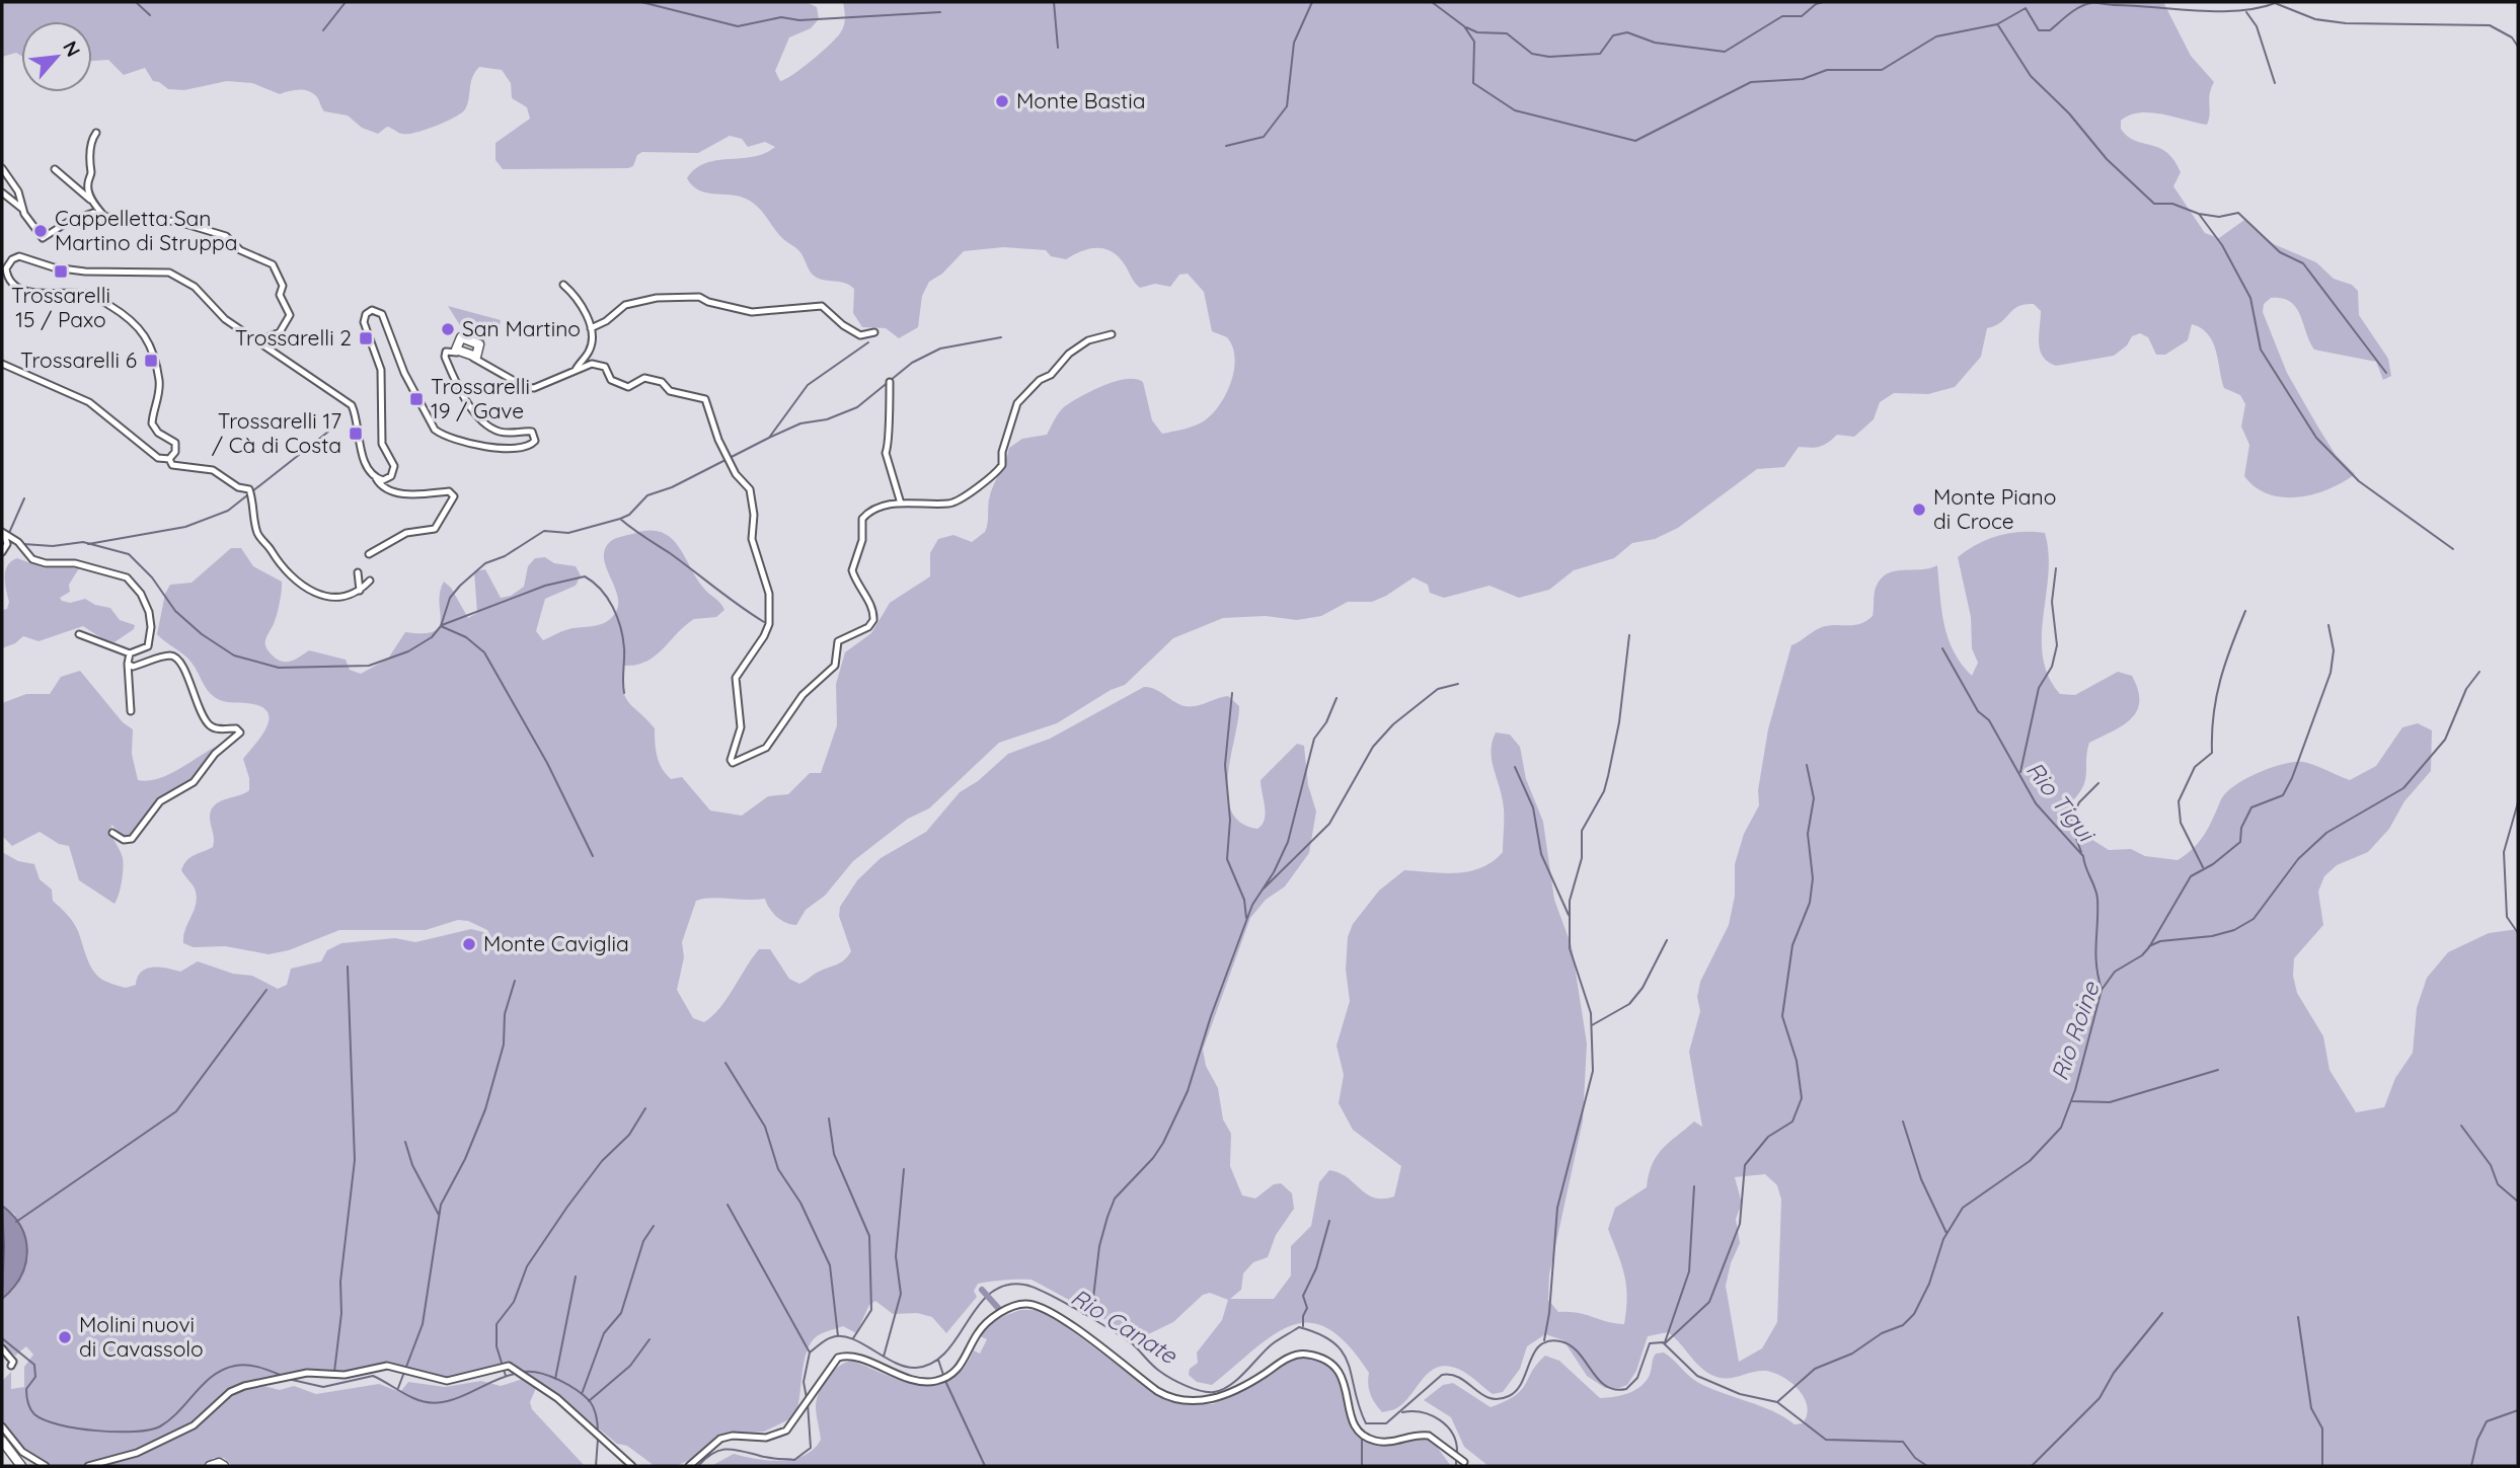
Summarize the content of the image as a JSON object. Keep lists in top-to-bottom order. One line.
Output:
{"water":["Rio Tigui","Rio Roine","Rio Canate"],"places":{"other":["Monte Bastia","Cappelletta San Martino di Struppa","San Martino","Monte Piano di Croce","Monte Caviglia","Molini nuovi di Cavassolo"],"transit":["Trossarelli 15 / Paxo","Trossarelli 2","Trossarelli 6","Trossarelli 19 / Gave","Trossarelli 17 / Cà di Costa"]},"north":"top right"}
